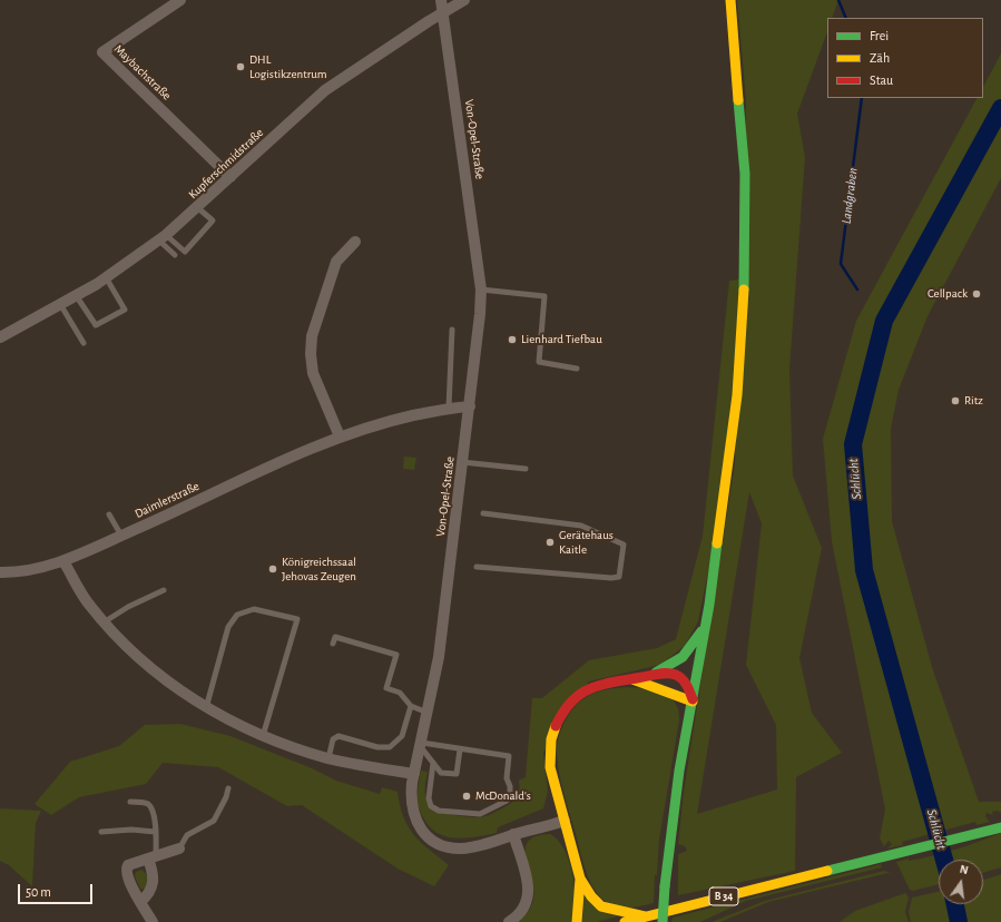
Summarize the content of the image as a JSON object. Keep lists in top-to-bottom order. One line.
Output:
{"streets":{"main road":["B 34"],"street":["Maybachstraße","Von-Opel-Straße","Kupferschmidstraße","Daimlerstraße"]},"crossings":[["Maybachstraße","Kupferschmidstraße"],["Von-Opel-Straße","Kupferschmidstraße"],["Von-Opel-Straße","Daimlerstraße"]],"water":["Landgraben","Schlücht"],"places":["DHL Logistikzentrum","Cellpack","Lienhard Tiefbau","Ritz","Gerätehaus Kaitle","Königreichssaal Jehovas Zeugen","McDonald's"],"legend":["Frei","Zäh","Stau"],"scale_bar":"50 m","north":"top"}
